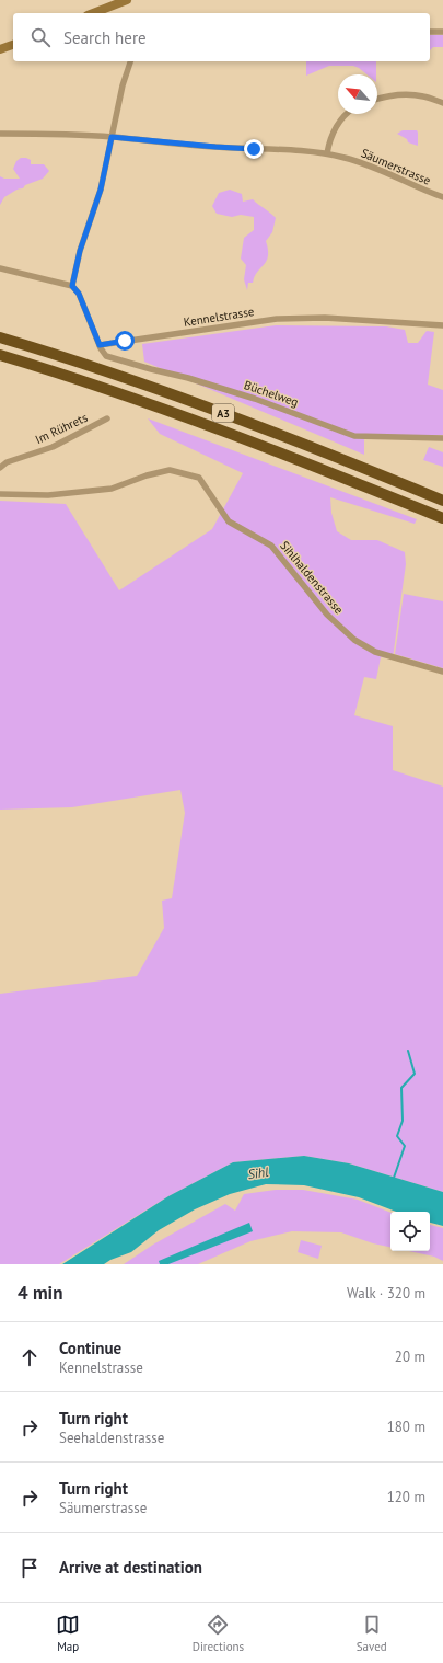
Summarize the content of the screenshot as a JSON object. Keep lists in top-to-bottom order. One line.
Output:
{"streets":{"highway":["A3"],"street":["Säumerstrasse","Kennelstrasse","Büchelweg","Im Rührets","Sihlhaldenstrasse"]},"crossings":[["Kennelstrasse","Büchelweg"]],"water":["Sihl"],"north":"top left","page":{"search":"Search here","heading":["4 min","Walk · 320 m"],"list":[["Continue","Kennelstrasse","20 m"],["Turn right","Seehaldenstrasse","180 m"],["Turn right","Säumerstrasse","120 m"],"Arrive at destination"],"nav":["Map","Directions","Saved"]}}
